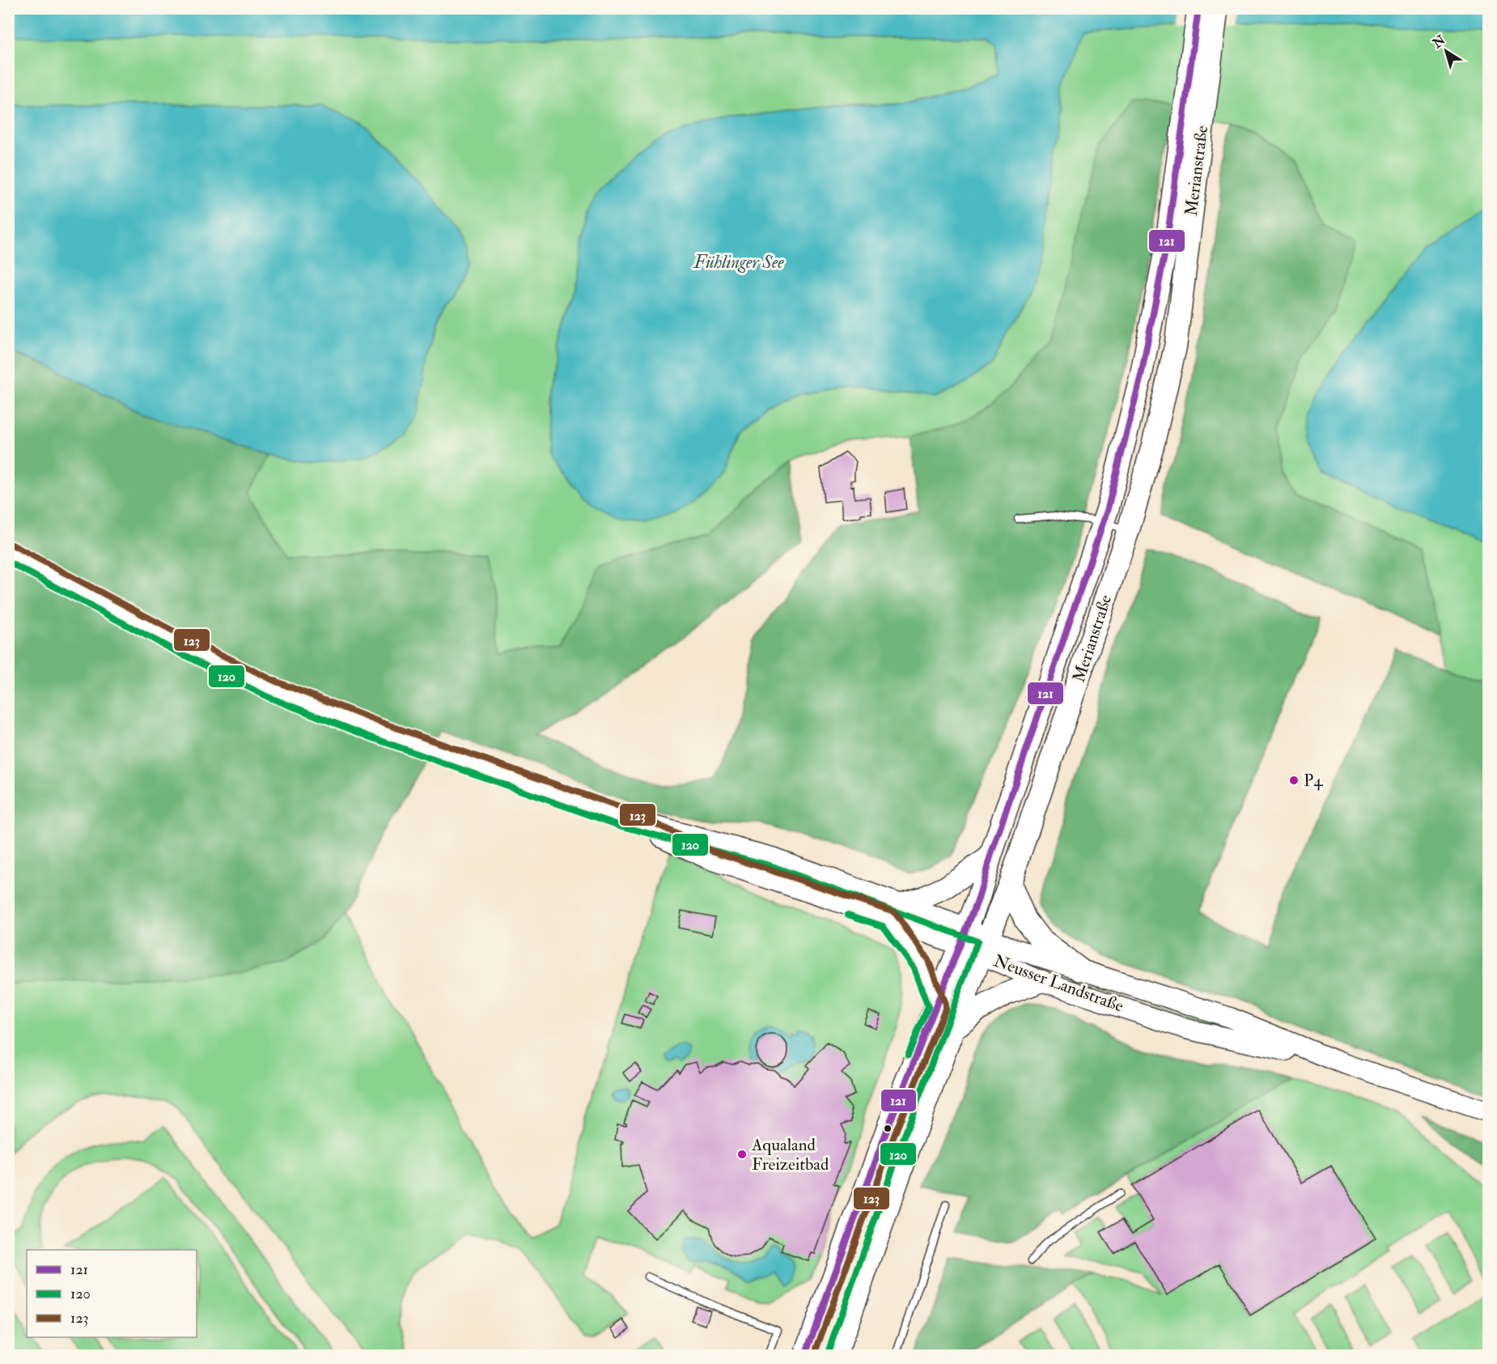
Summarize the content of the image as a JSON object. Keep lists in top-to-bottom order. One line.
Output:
{"streets":{"main road":["Merianstraße","Neusser Landstraße"]},"crossings":[["Merianstraße","Neusser Landstraße"]],"water":["Fühlinger See"],"places":["P4","Aqualand Freizeitbad"],"lines":["transit line 121","transit line 123","transit line 120"],"legend":["121","120","123"],"north":"top left"}
